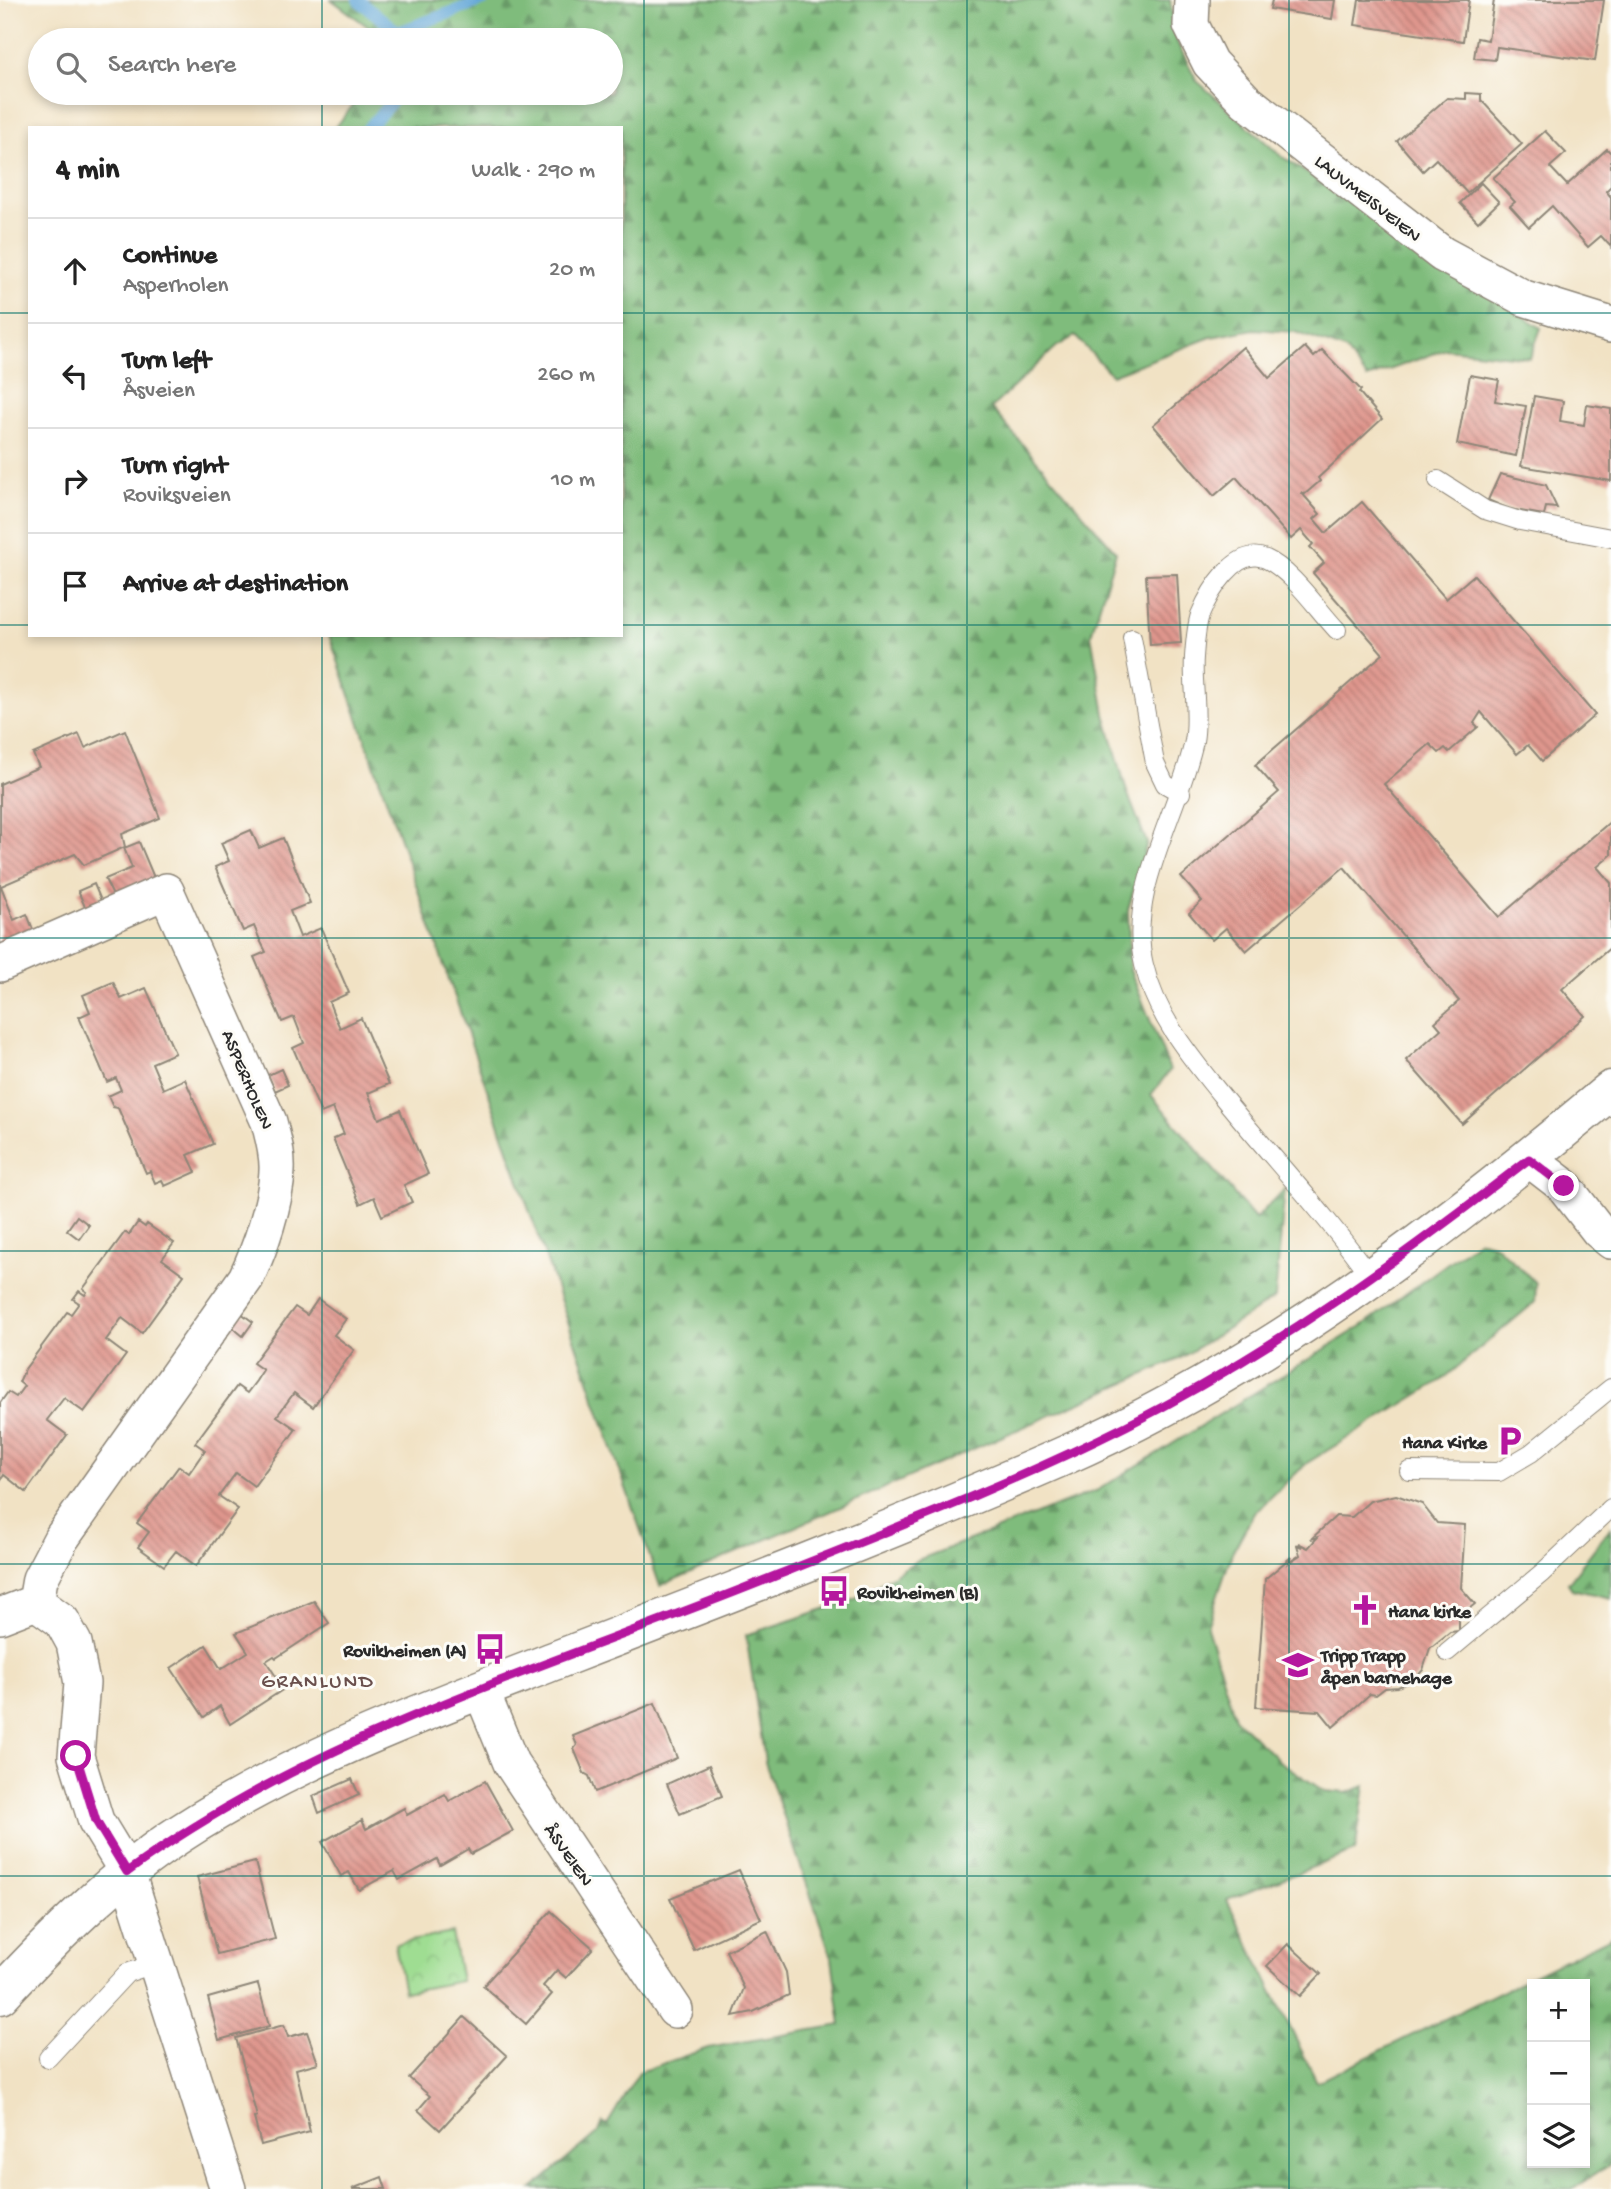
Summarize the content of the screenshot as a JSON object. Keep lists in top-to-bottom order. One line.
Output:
{"streets":{"street":["LAUVMEISVEIEN","ASPERHOLEN","ÅSVEIEN"]},"districts":["GRANLUND"],"places":{"parking":["Hana Kirke"],"bus stop":["Rovikheimen (B)","Rovikheimen (A)"],"church":["Hana kirke"],"school or university":["Tripp Trapp åpen barnehage"]},"page":{"search":"Search here","heading":["4 min","Walk · 290 m"],"list":[["Continue","Asperholen","20 m"],["Turn left","Åsveien","260 m"],["Turn right","Roviksveien","10 m"],"Arrive at destination"],"map_buttons":["+","−"]}}
